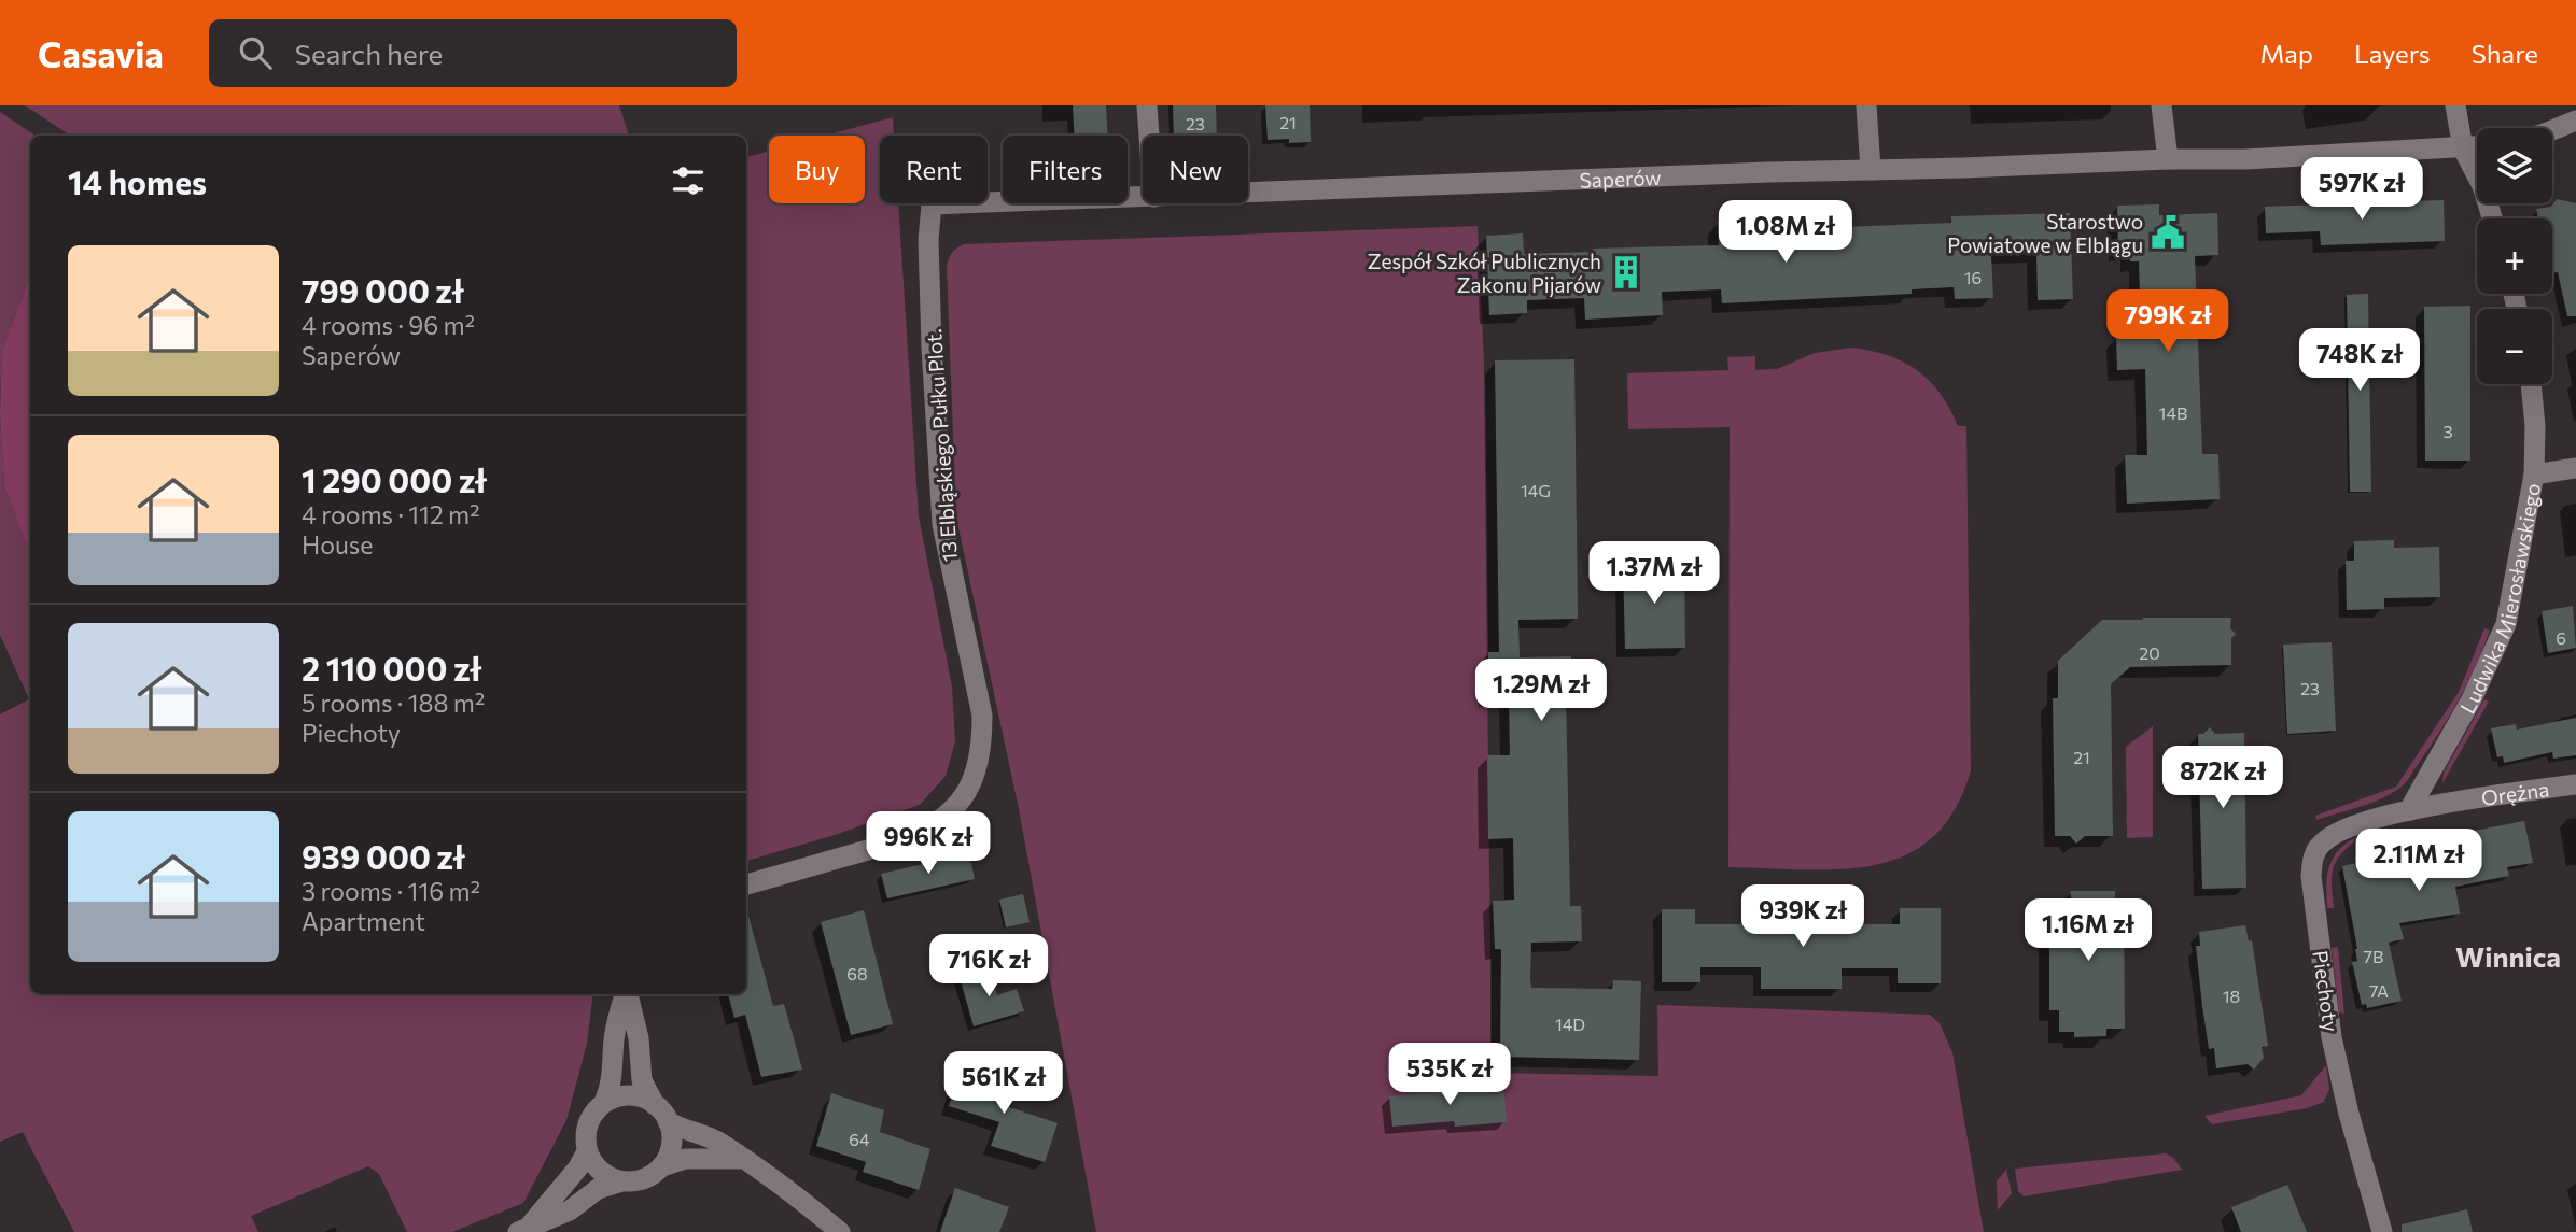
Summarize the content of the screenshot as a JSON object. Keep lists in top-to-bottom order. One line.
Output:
{"streets":{"street":["Saperów","13 Elbląskiego Pułku Plot.","Ludwika Mierosławskiego","Orężna","Piechoty"]},"crossings":[["Saperów","13 Elbląskiego Pułku Plot."],["Ludwika Mierosławskiego","Orężna"],["Ludwika Mierosławskiego","Piechoty"],["Orężna","Piechoty"]],"districts":["Winnica"],"places":{"public building":["Starostwo Powiatowe w Elblągu"],"building":["Zespół Szkół Publicznych Zakonu Pijarów"]},"house_numbers":["21","23","16","14B","3","14G","6","20","23","21","7B","68","7A","18","14D","64"],"page":{"header":"Casavia","search":"Search here","nav":["Map","Layers","Share"],"map_buttons":["+","−"],"chip":["Buy","Rent","Filters","New"],"heading":"14 homes","price":["597K zł","1.08M zł","799K zł","748K zł","1.37M zł","1.29M zł","872K zł","996K zł","2.11M zł","939K zł","1.16M zł","716K zł","535K zł","561K zł"],"list":[{"name":"799 000 zł","note":"4 rooms · 96 m² · Saperów"},{"name":"1 290 000 zł","note":"4 rooms · 112 m² · House"},{"name":"2 110 000 zł","note":"5 rooms · 188 m² · Piechoty"},{"name":"939 000 zł","note":"3 rooms · 116 m² · Apartment"}]}}
